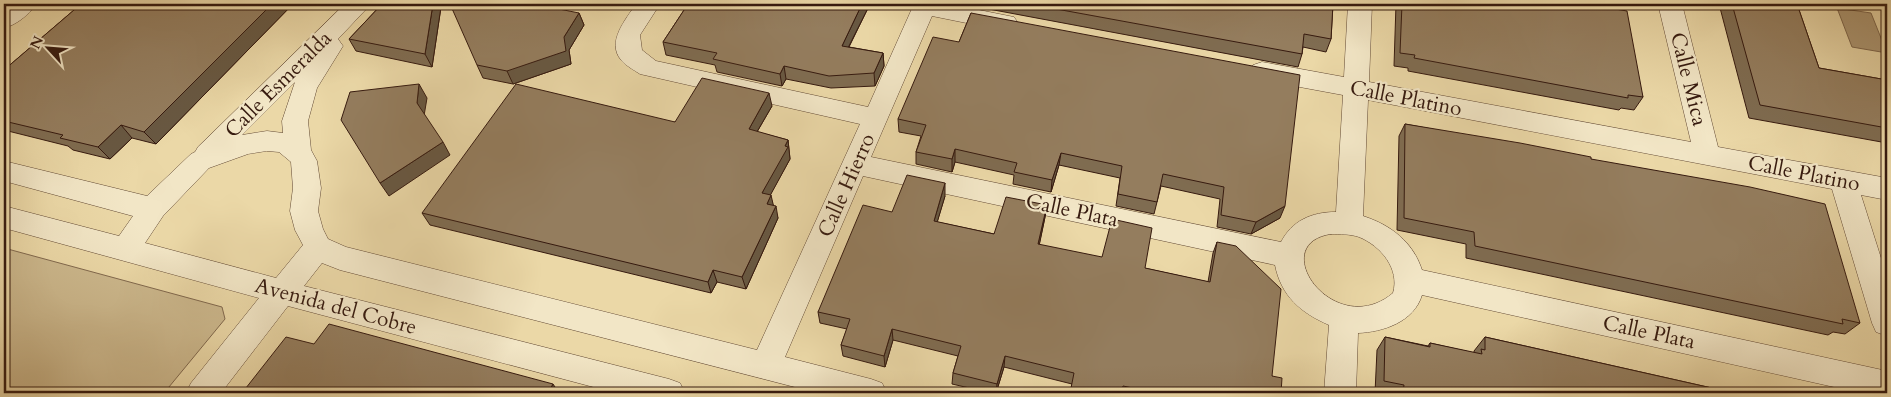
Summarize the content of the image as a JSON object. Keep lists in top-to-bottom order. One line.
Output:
{"streets":{"street":["Calle Mica","Calle Esmeralda","Calle Platino","Calle Hierro","Calle Plata","Avenida del Cobre"]},"crossings":[["Calle Mica","Calle Platino"],["Calle Esmeralda","Avenida del Cobre"],["Calle Hierro","Calle Plata"]],"north":"top left"}
